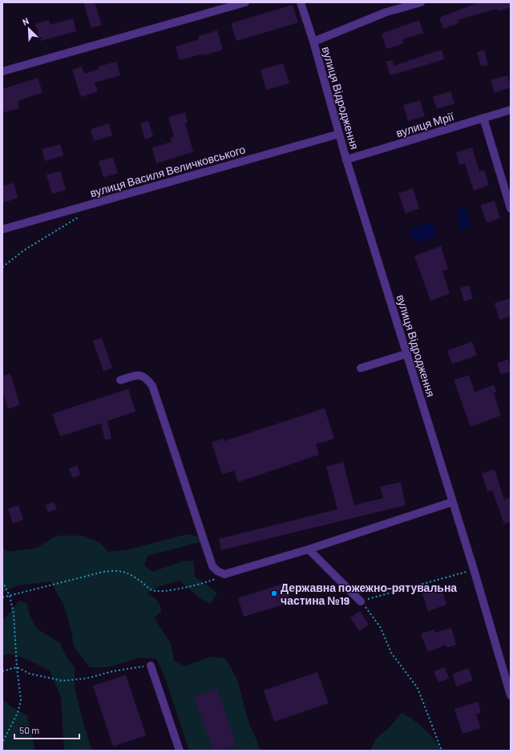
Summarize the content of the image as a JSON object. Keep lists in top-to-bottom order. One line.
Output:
{"streets":{"street":["вулиця Відродження","вулиця Мрії","вулиця Василя Величковського"]},"crossings":[["вулиця Відродження","вулиця Мрії"],["вулиця Відродження","вулиця Василя Величковського"]],"places":["Державна пожежно-рятувальна частина №19"],"scale_bar":"50 m","north":"top left"}
